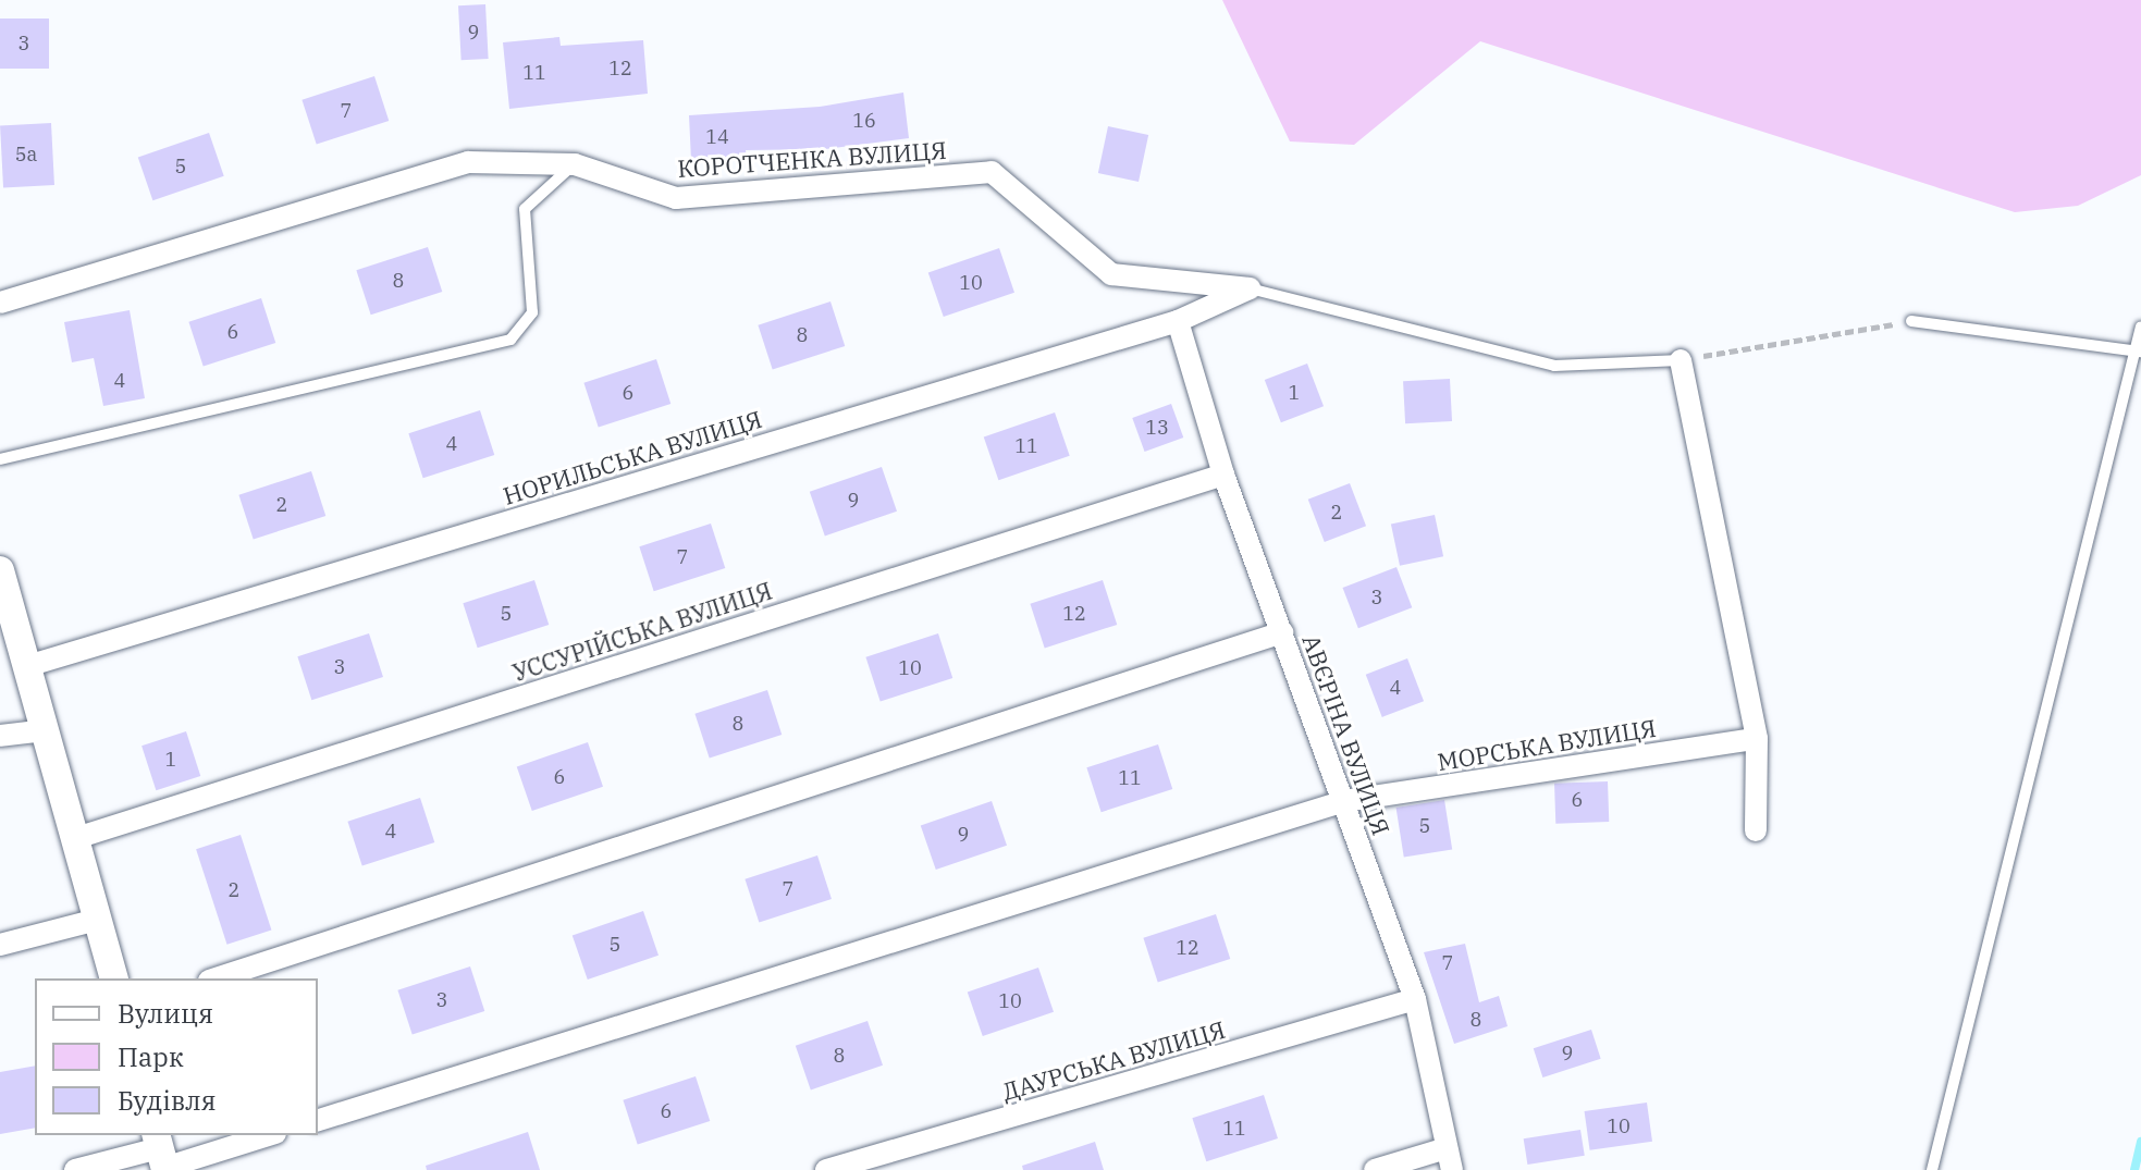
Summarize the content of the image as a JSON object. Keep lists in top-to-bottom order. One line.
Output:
{"streets":{"street":["КОРОТЧЕНКА ВУЛИЦЯ","НОРИЛЬСЬКА ВУЛИЦЯ","УССУРІЙСЬКА ВУЛИЦЯ","АВЄРІНА ВУЛИЦЯ","МОРСЬКА ВУЛИЦЯ","ДАУРСЬКА ВУЛИЦЯ"]},"crossings":[["КОРОТЧЕНКА ВУЛИЦЯ","НОРИЛЬСЬКА ВУЛИЦЯ"],["НОРИЛЬСЬКА ВУЛИЦЯ","АВЄРІНА ВУЛИЦЯ"],["УССУРІЙСЬКА ВУЛИЦЯ","АВЄРІНА ВУЛИЦЯ"],["АВЄРІНА ВУЛИЦЯ","МОРСЬКА ВУЛИЦЯ"],["АВЄРІНА ВУЛИЦЯ","ДАУРСЬКА ВУЛИЦЯ"]],"house_numbers":["9","3","12","11","7","16","14","5а","5","8","10","6","8","4","6","1","13","4","11","9","2","2","7","3","5","12","3","10","4","8","1","6","11","6","5","4","9","7","2","5","12","7","3","10","8","9","8","6","10","11"],"legend":["Вулиця","Парк","Будівля"]}
